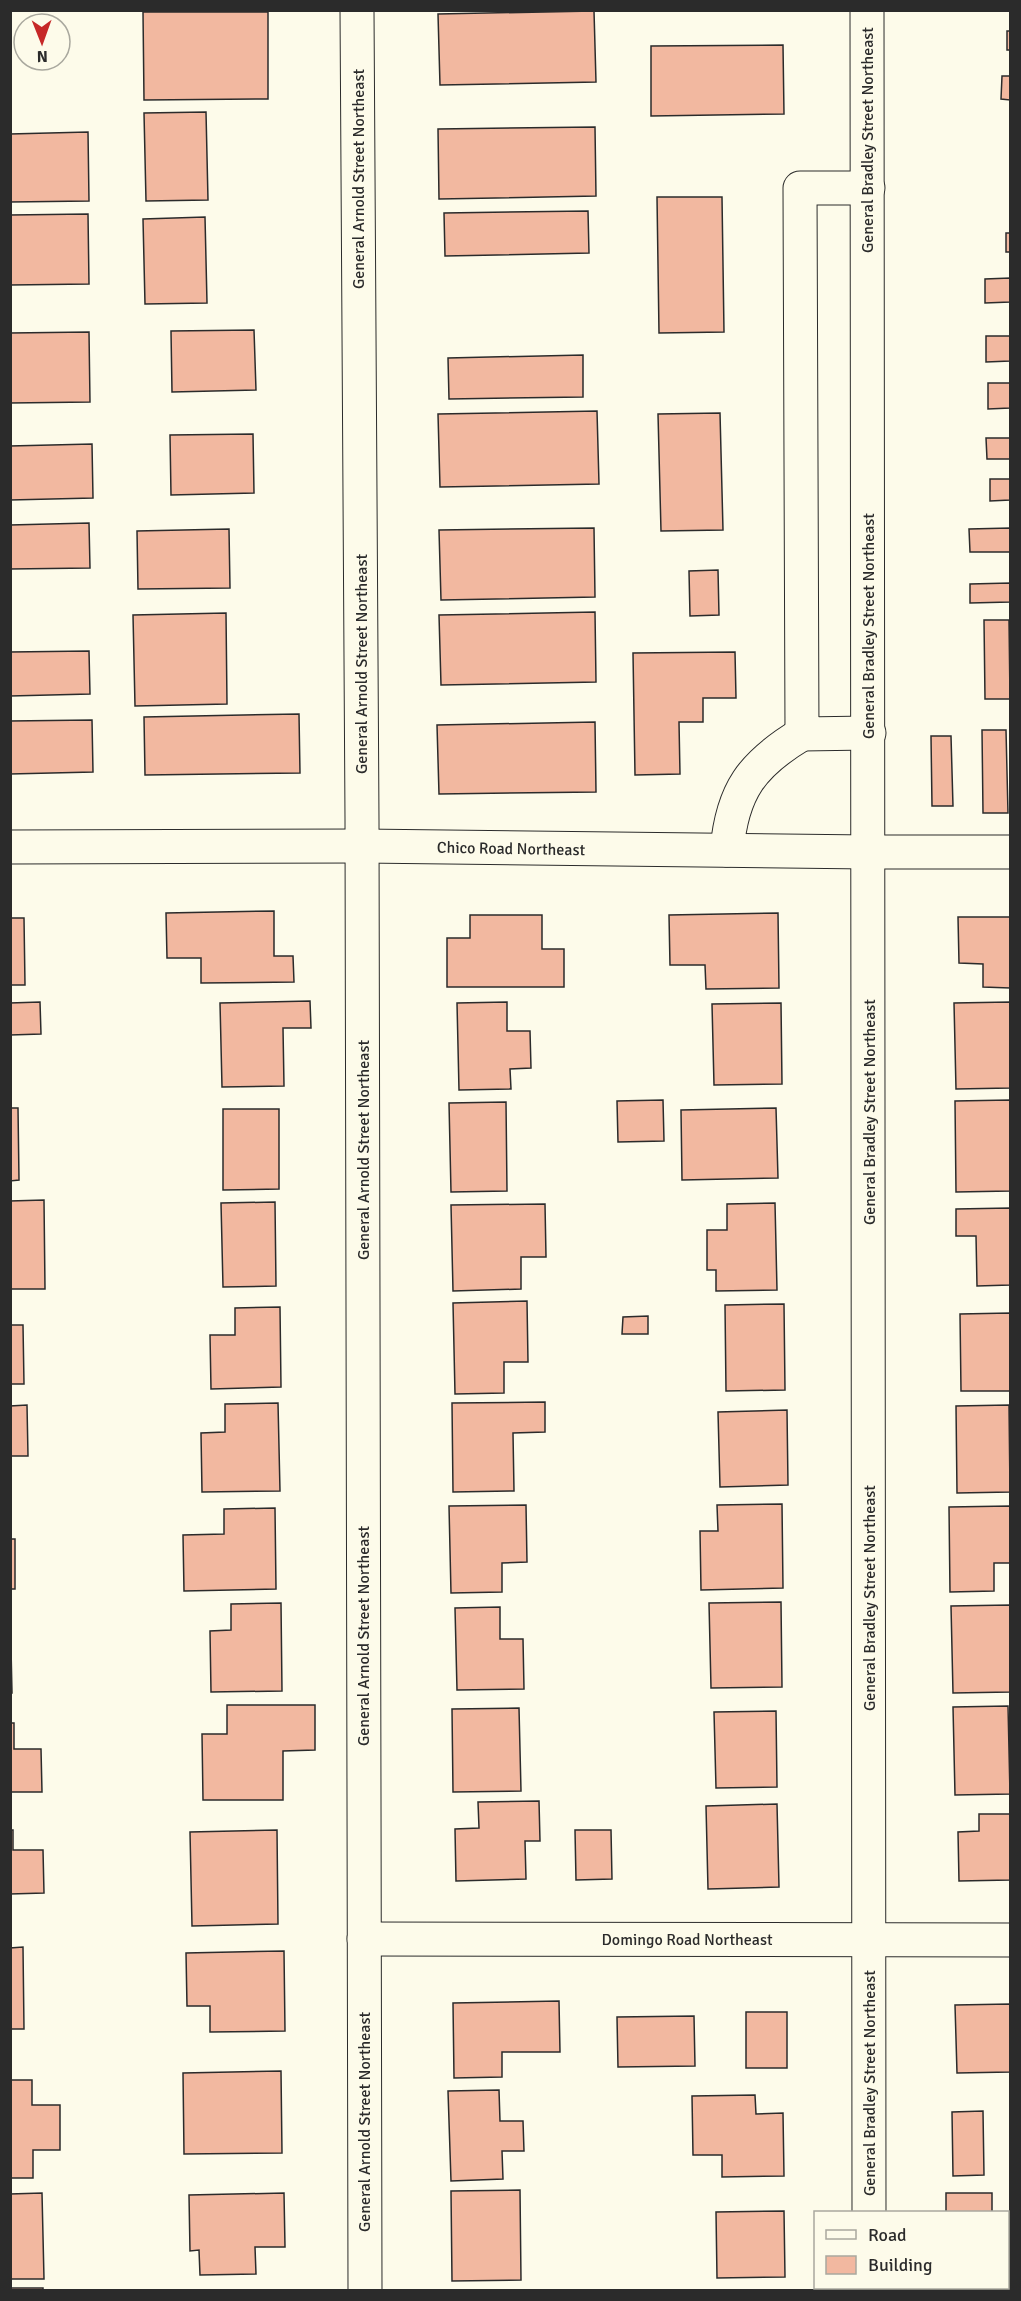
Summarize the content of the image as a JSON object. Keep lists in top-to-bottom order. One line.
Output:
{"streets":{"street":["General Bradley Street Northeast","General Arnold Street Northeast","Chico Road Northeast","Domingo Road Northeast"]},"crossings":[["General Bradley Street Northeast","Chico Road Northeast"],["General Bradley Street Northeast","Domingo Road Northeast"],["General Arnold Street Northeast","Chico Road Northeast"],["General Arnold Street Northeast","Domingo Road Northeast"]],"legend":["Road","Building"],"north":"bottom"}
